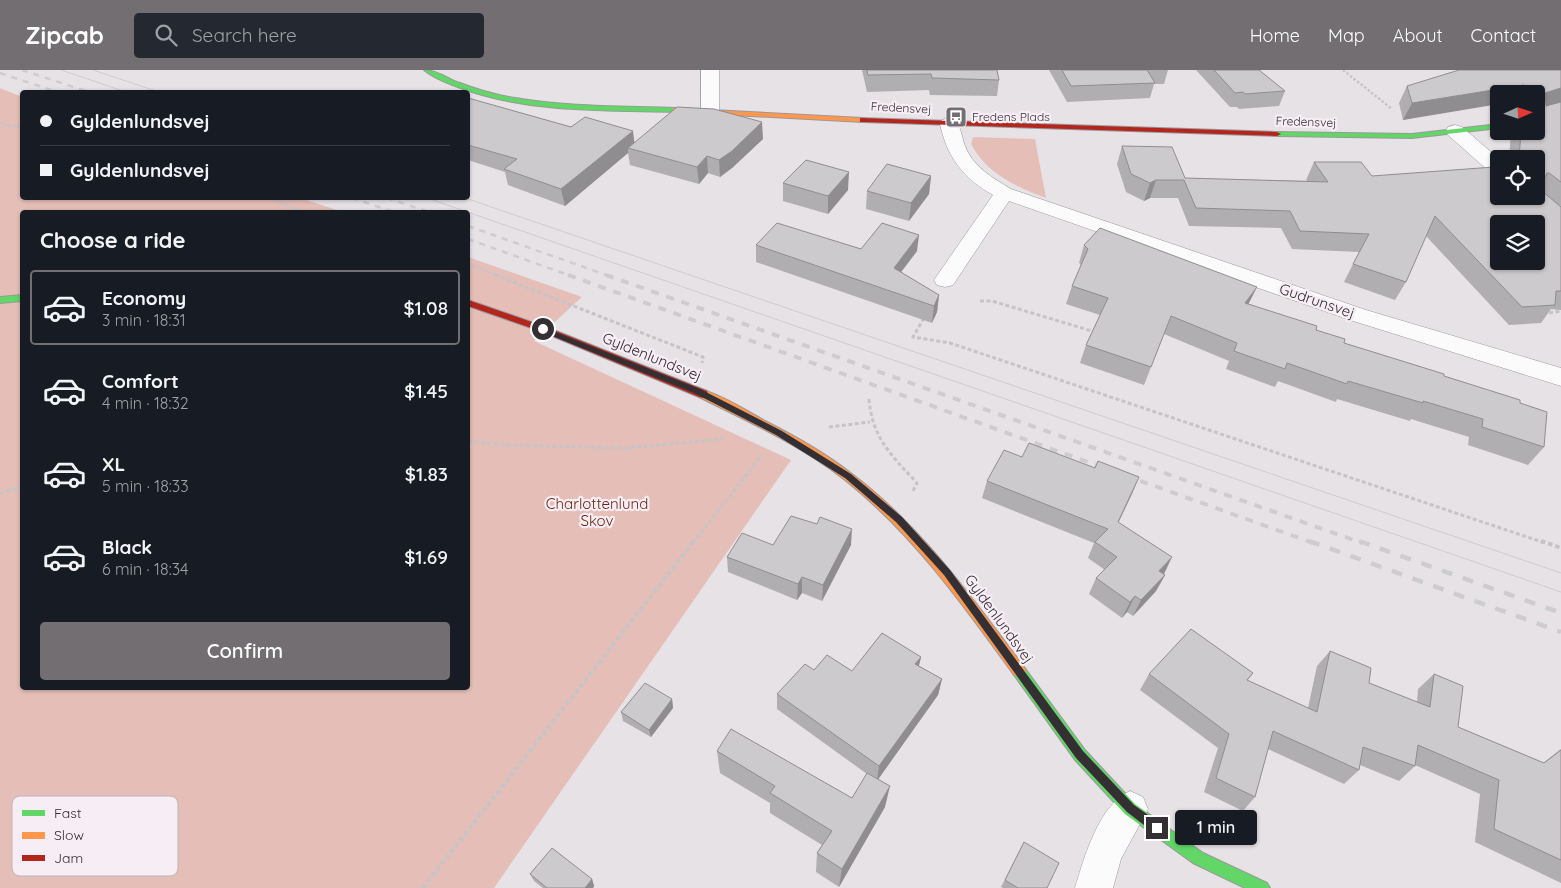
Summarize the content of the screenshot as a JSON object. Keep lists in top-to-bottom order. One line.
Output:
{"streets":{"street":["Fredensvej","Gudrunsvej","Gyldenlundsvej"]},"parks":["Charlottenlund Skov"],"places":{"bus stop":["Fredens Plads"]},"legend":["Fast","Slow","Jam"],"north":"right","page":{"header":"Zipcab","search":"Search here","nav":["Home","Map","About","Contact"],"banner":["Gyldenlundsvej","Gyldenlundsvej"],"heading":"Choose a ride","list":[{"name":"Economy","note":"3 min · 18:31","value":"$1.08"},{"name":"Comfort","note":"4 min · 18:32","value":"$1.45"},{"name":"XL","note":"5 min · 18:33","value":"$1.83"},{"name":"Black","note":"6 min · 18:34","value":"$1.69"}],"buttons":"Confirm","bubble":"1 min"}}
